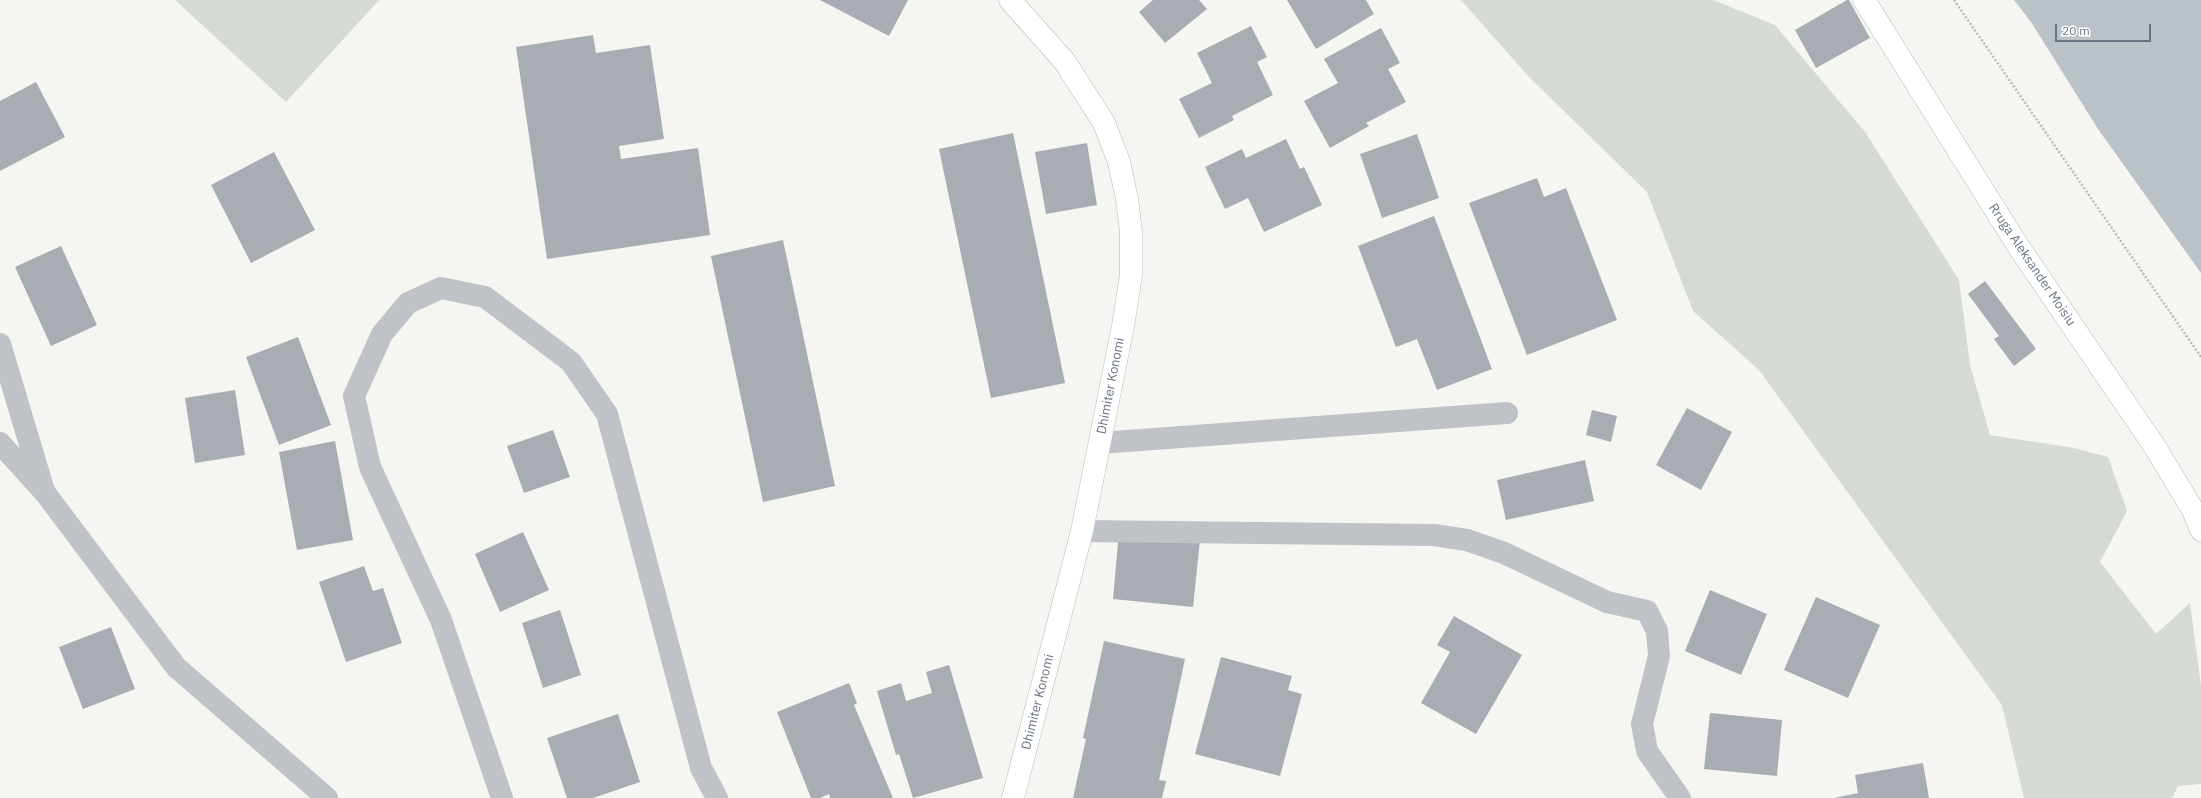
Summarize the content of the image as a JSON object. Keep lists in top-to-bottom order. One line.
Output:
{"streets":{"main road":["Rruga Aleksander Moisiu","Dhimiter Konomi"]},"scale_bar":"20 m"}
